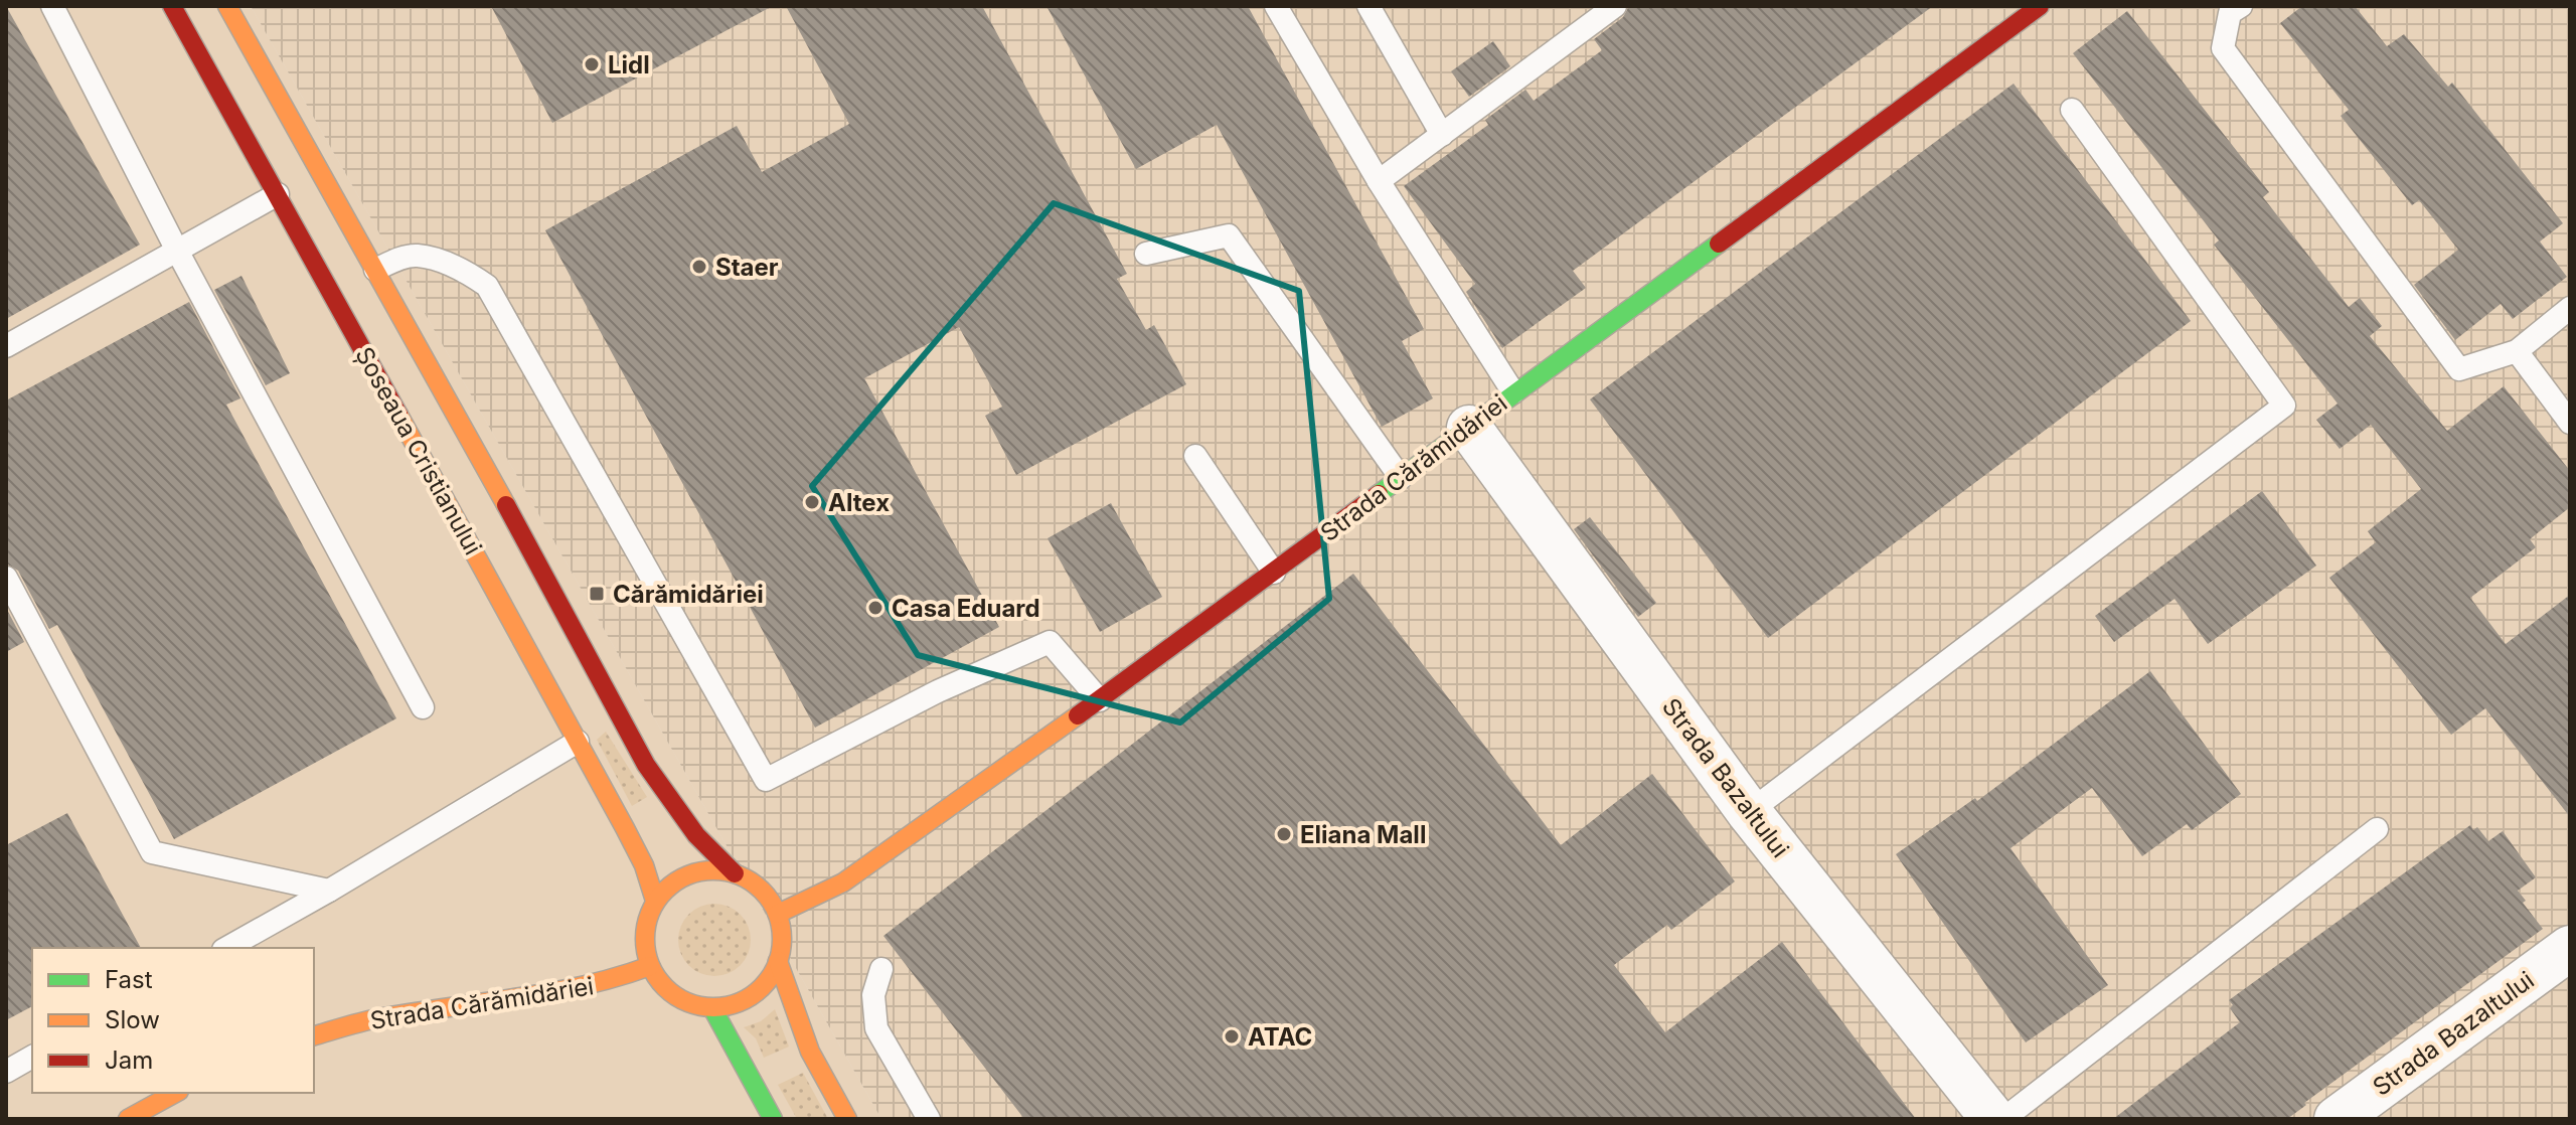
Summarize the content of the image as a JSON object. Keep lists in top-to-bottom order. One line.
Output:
{"streets":{"street":["Șoseaua Cristianului","Strada Cărămidăriei","Strada Bazaltului"]},"crossings":[["Șoseaua Cristianului","Strada Cărămidăriei"],["Strada Cărămidăriei","Strada Bazaltului"]],"places":{"other":["Lidl","Staer","Altex","Casa Eduard","Eliana Mall","ATAC"],"transit":["Cărămidăriei"]},"legend":["Fast","Slow","Jam"]}
